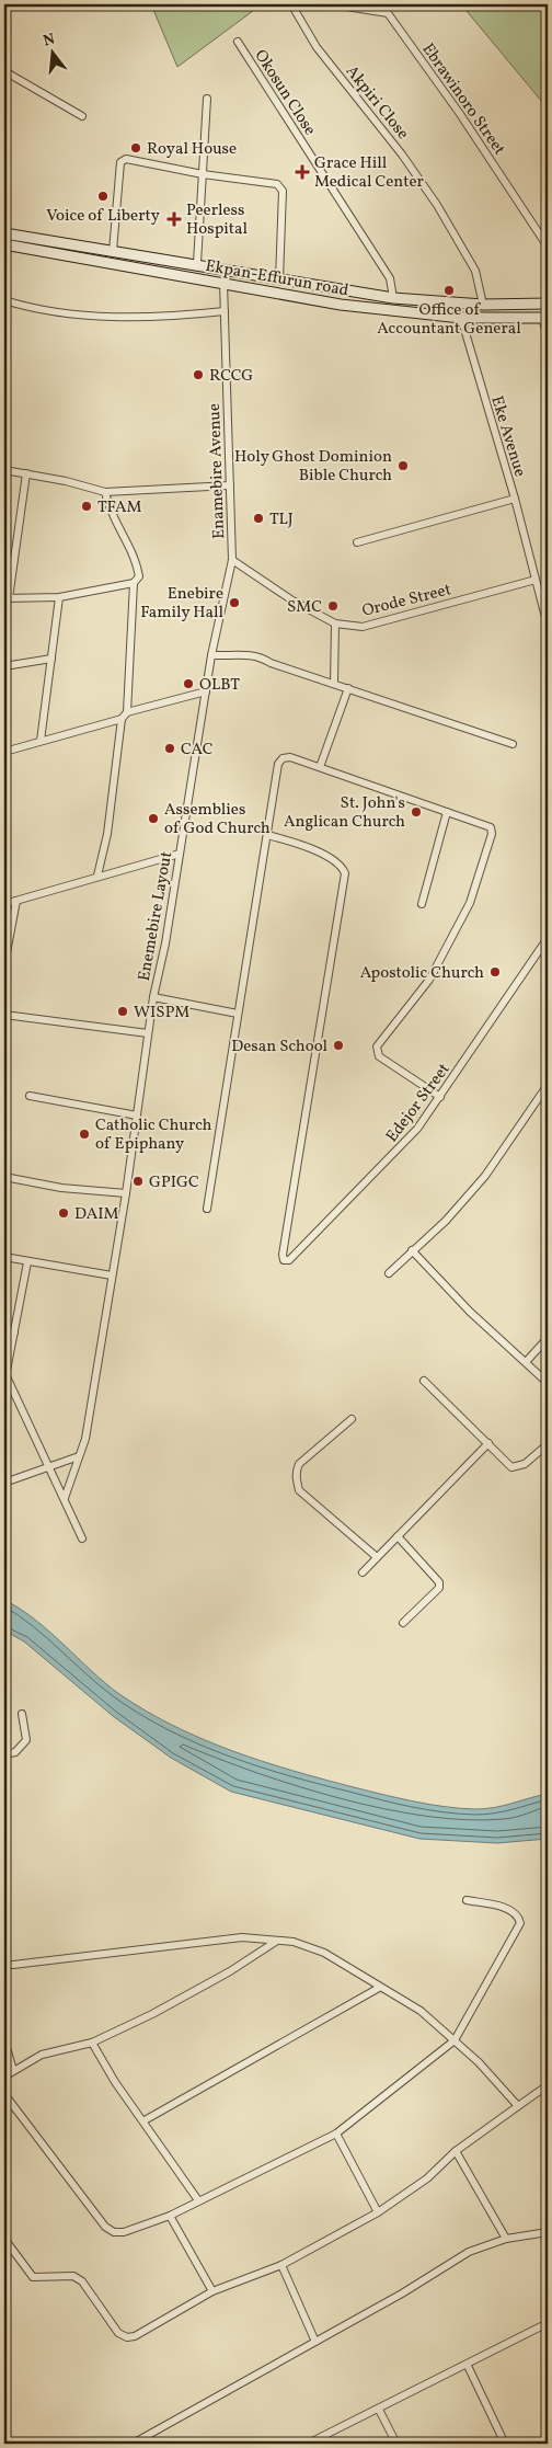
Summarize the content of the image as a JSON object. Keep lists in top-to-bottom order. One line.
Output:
{"streets":{"main road":["Ekpan-Effurun road"],"street":["Okosun Close","Ebrawinoro Street","Akpiri Close","Eke Avenue","Enamebire Avenue","Orode Street","Enemebire Layout","Edejor Street"]},"crossings":[["Ekpan-Effurun road","Eke Avenue"],["Ekpan-Effurun road","Enamebire Avenue"],["Eke Avenue","Orode Street"],["Enamebire Avenue","Orode Street"],["Enamebire Avenue","Enemebire Layout"],["Orode Street","Enemebire Layout"]],"places":{"other":["Royal House","Voice of Liberty","Office of Accountant General","RCCG","Holy Ghost Dominion Bible Church","TFAM","TLJ","Enebire Family Hall","SMC","OLBT","CAC","St. John's Anglican Church","Assemblies of God Church","Apostolic Church","WISPM","Desan School","Catholic Church of Epiphany","GPIGC","DAIM"],"health":["Grace Hill Medical Center","Peerless Hospital"]},"north":"top"}
